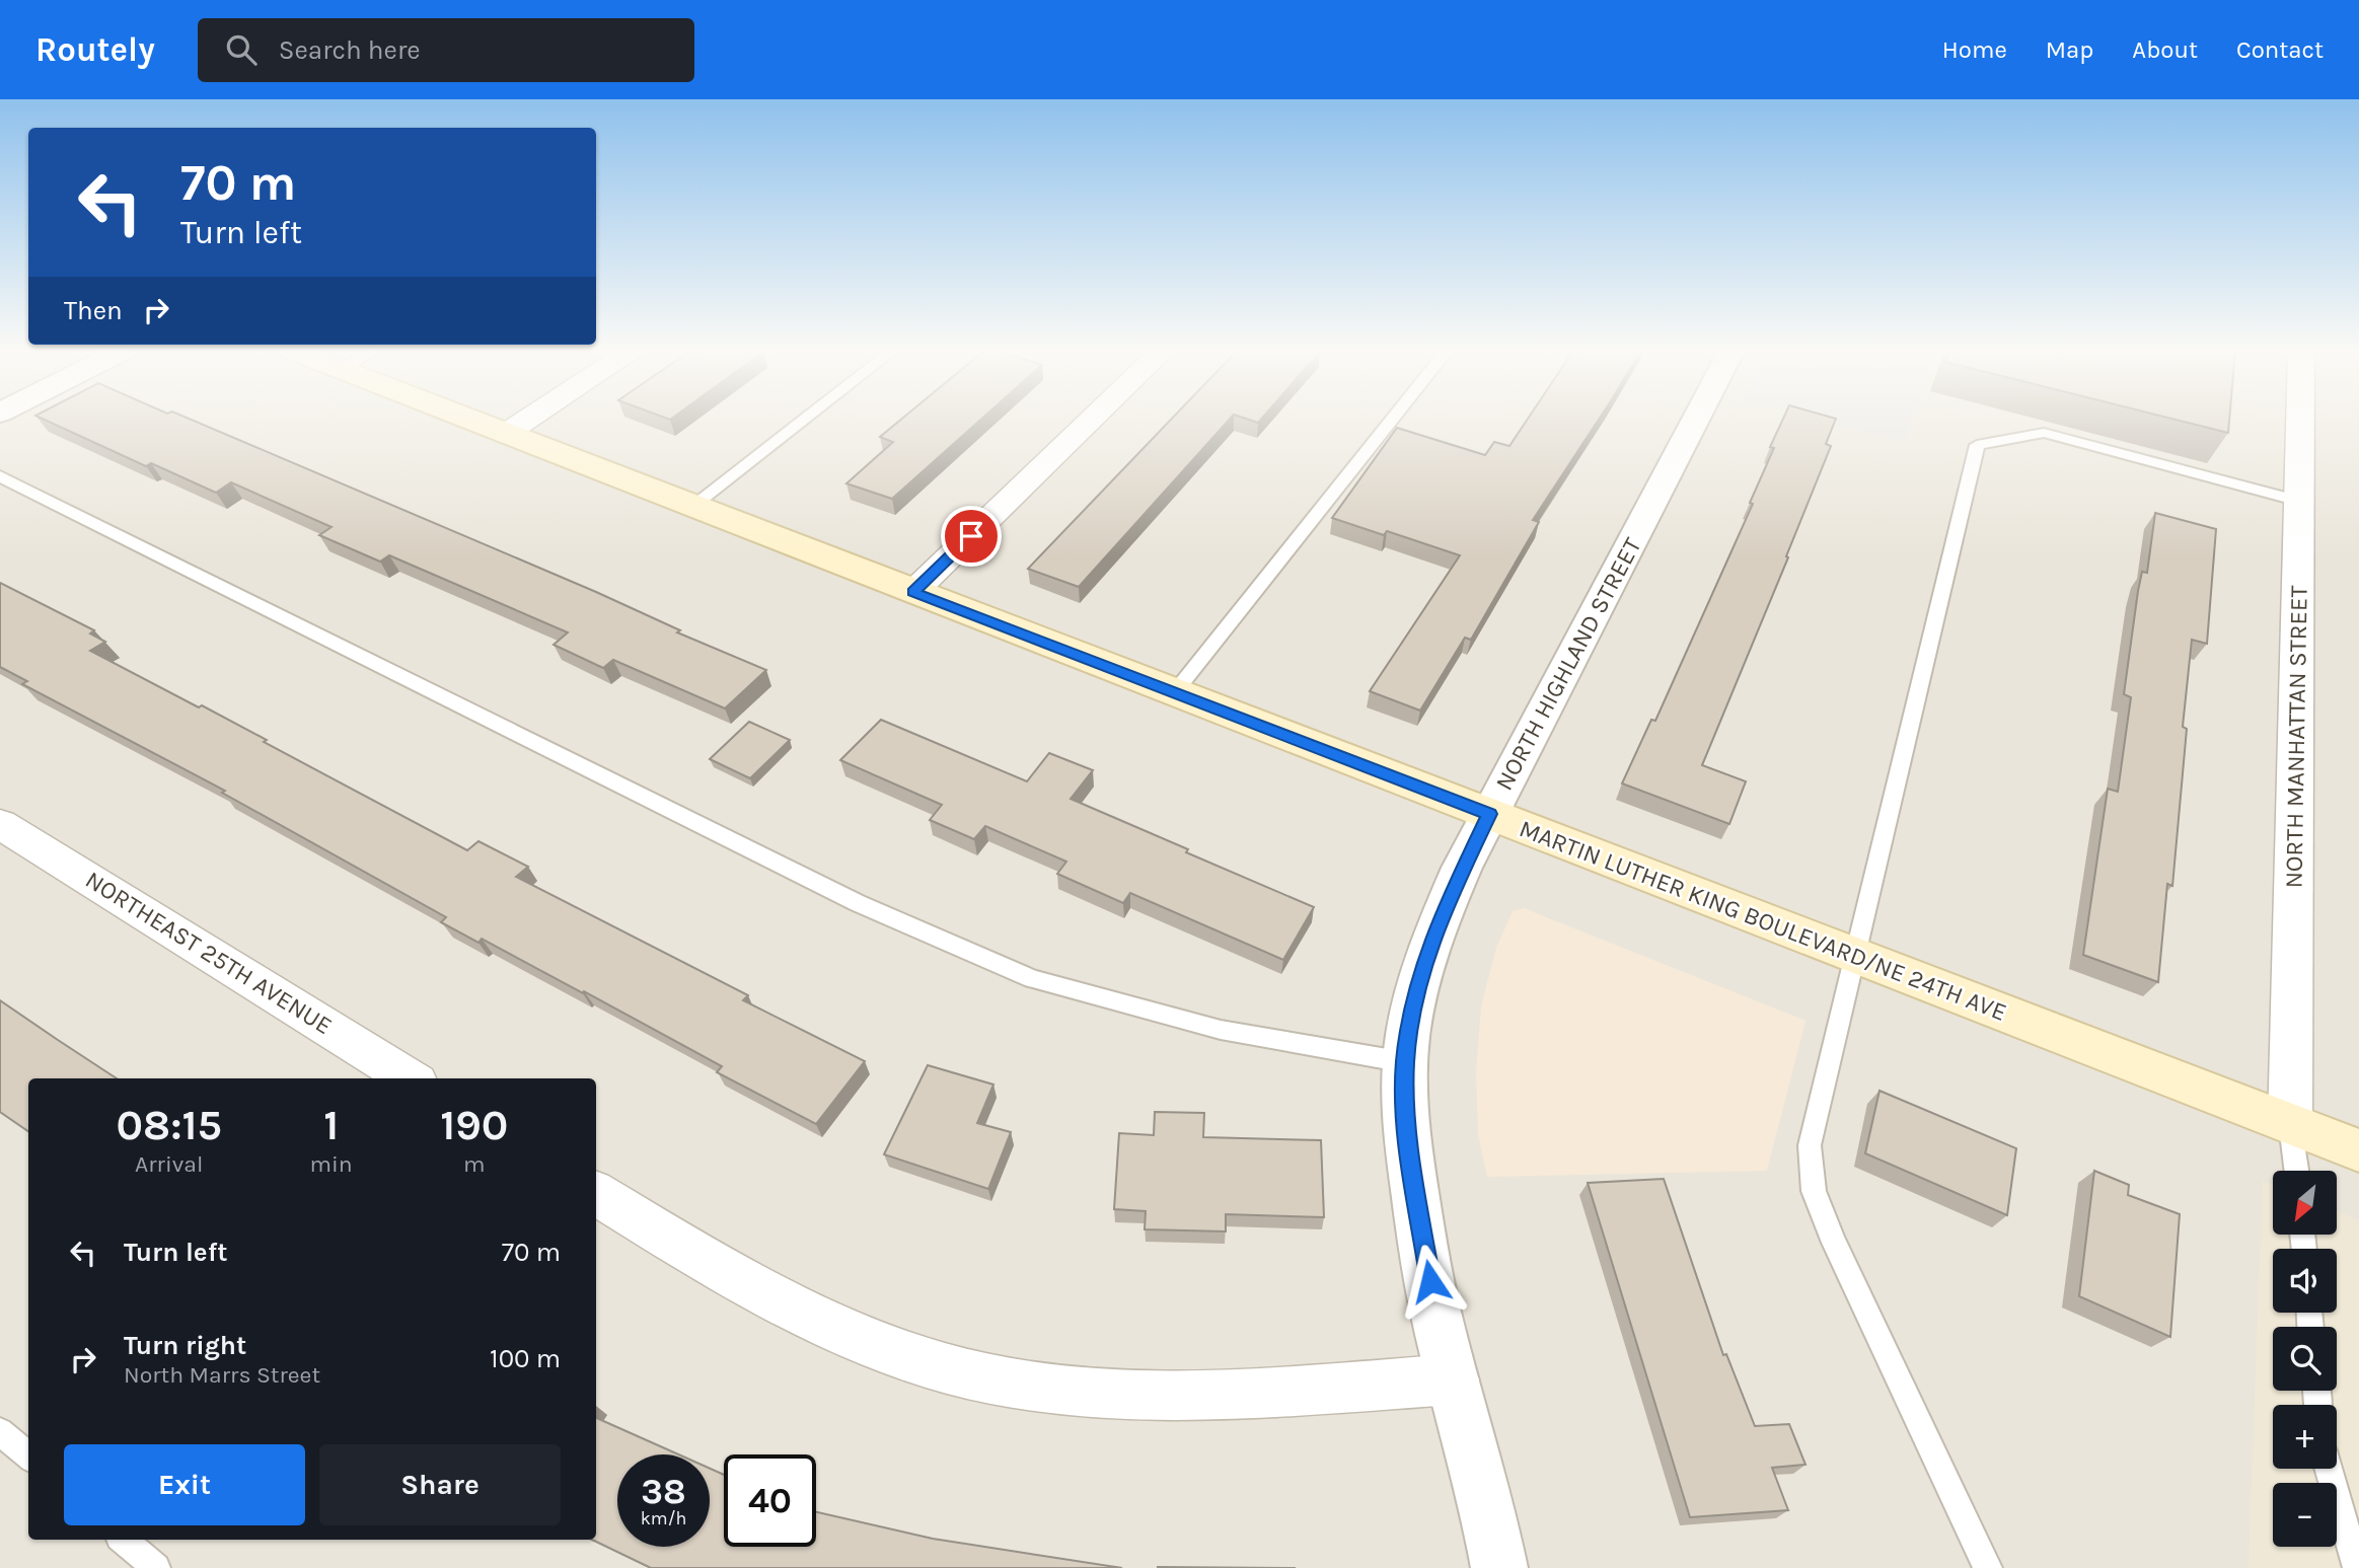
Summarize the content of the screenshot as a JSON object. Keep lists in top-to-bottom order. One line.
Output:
{"streets":{"main road":["MARTIN LUTHER KING BOULEVARD/NE 24TH AVE"],"street":["NORTH HIGHLAND STREET","NORTH MANHATTAN STREET","NORTHEAST 25TH AVENUE"]},"crossings":[["NORTH HIGHLAND STREET","MARTIN LUTHER KING BOULEVARD/NE 24TH AVE"],["NORTH MANHATTAN STREET","MARTIN LUTHER KING BOULEVARD/NE 24TH AVE"]],"north":"bottom left","page":{"header":"Routely","search":"Search here","nav":["Home","Map","About","Contact"],"turn":["70 m","Turn left"],"then":"Then","eta":["08:15","Arrival","1","min","190","m"],"map_buttons":["+","−"],"list":[{"name":"Turn left","value":"70 m"},{"name":"Turn right","note":"North Marrs Street","value":"100 m"}],"buttons":["Exit","Share"],"speed":"38 km/h","limit":"40"}}
